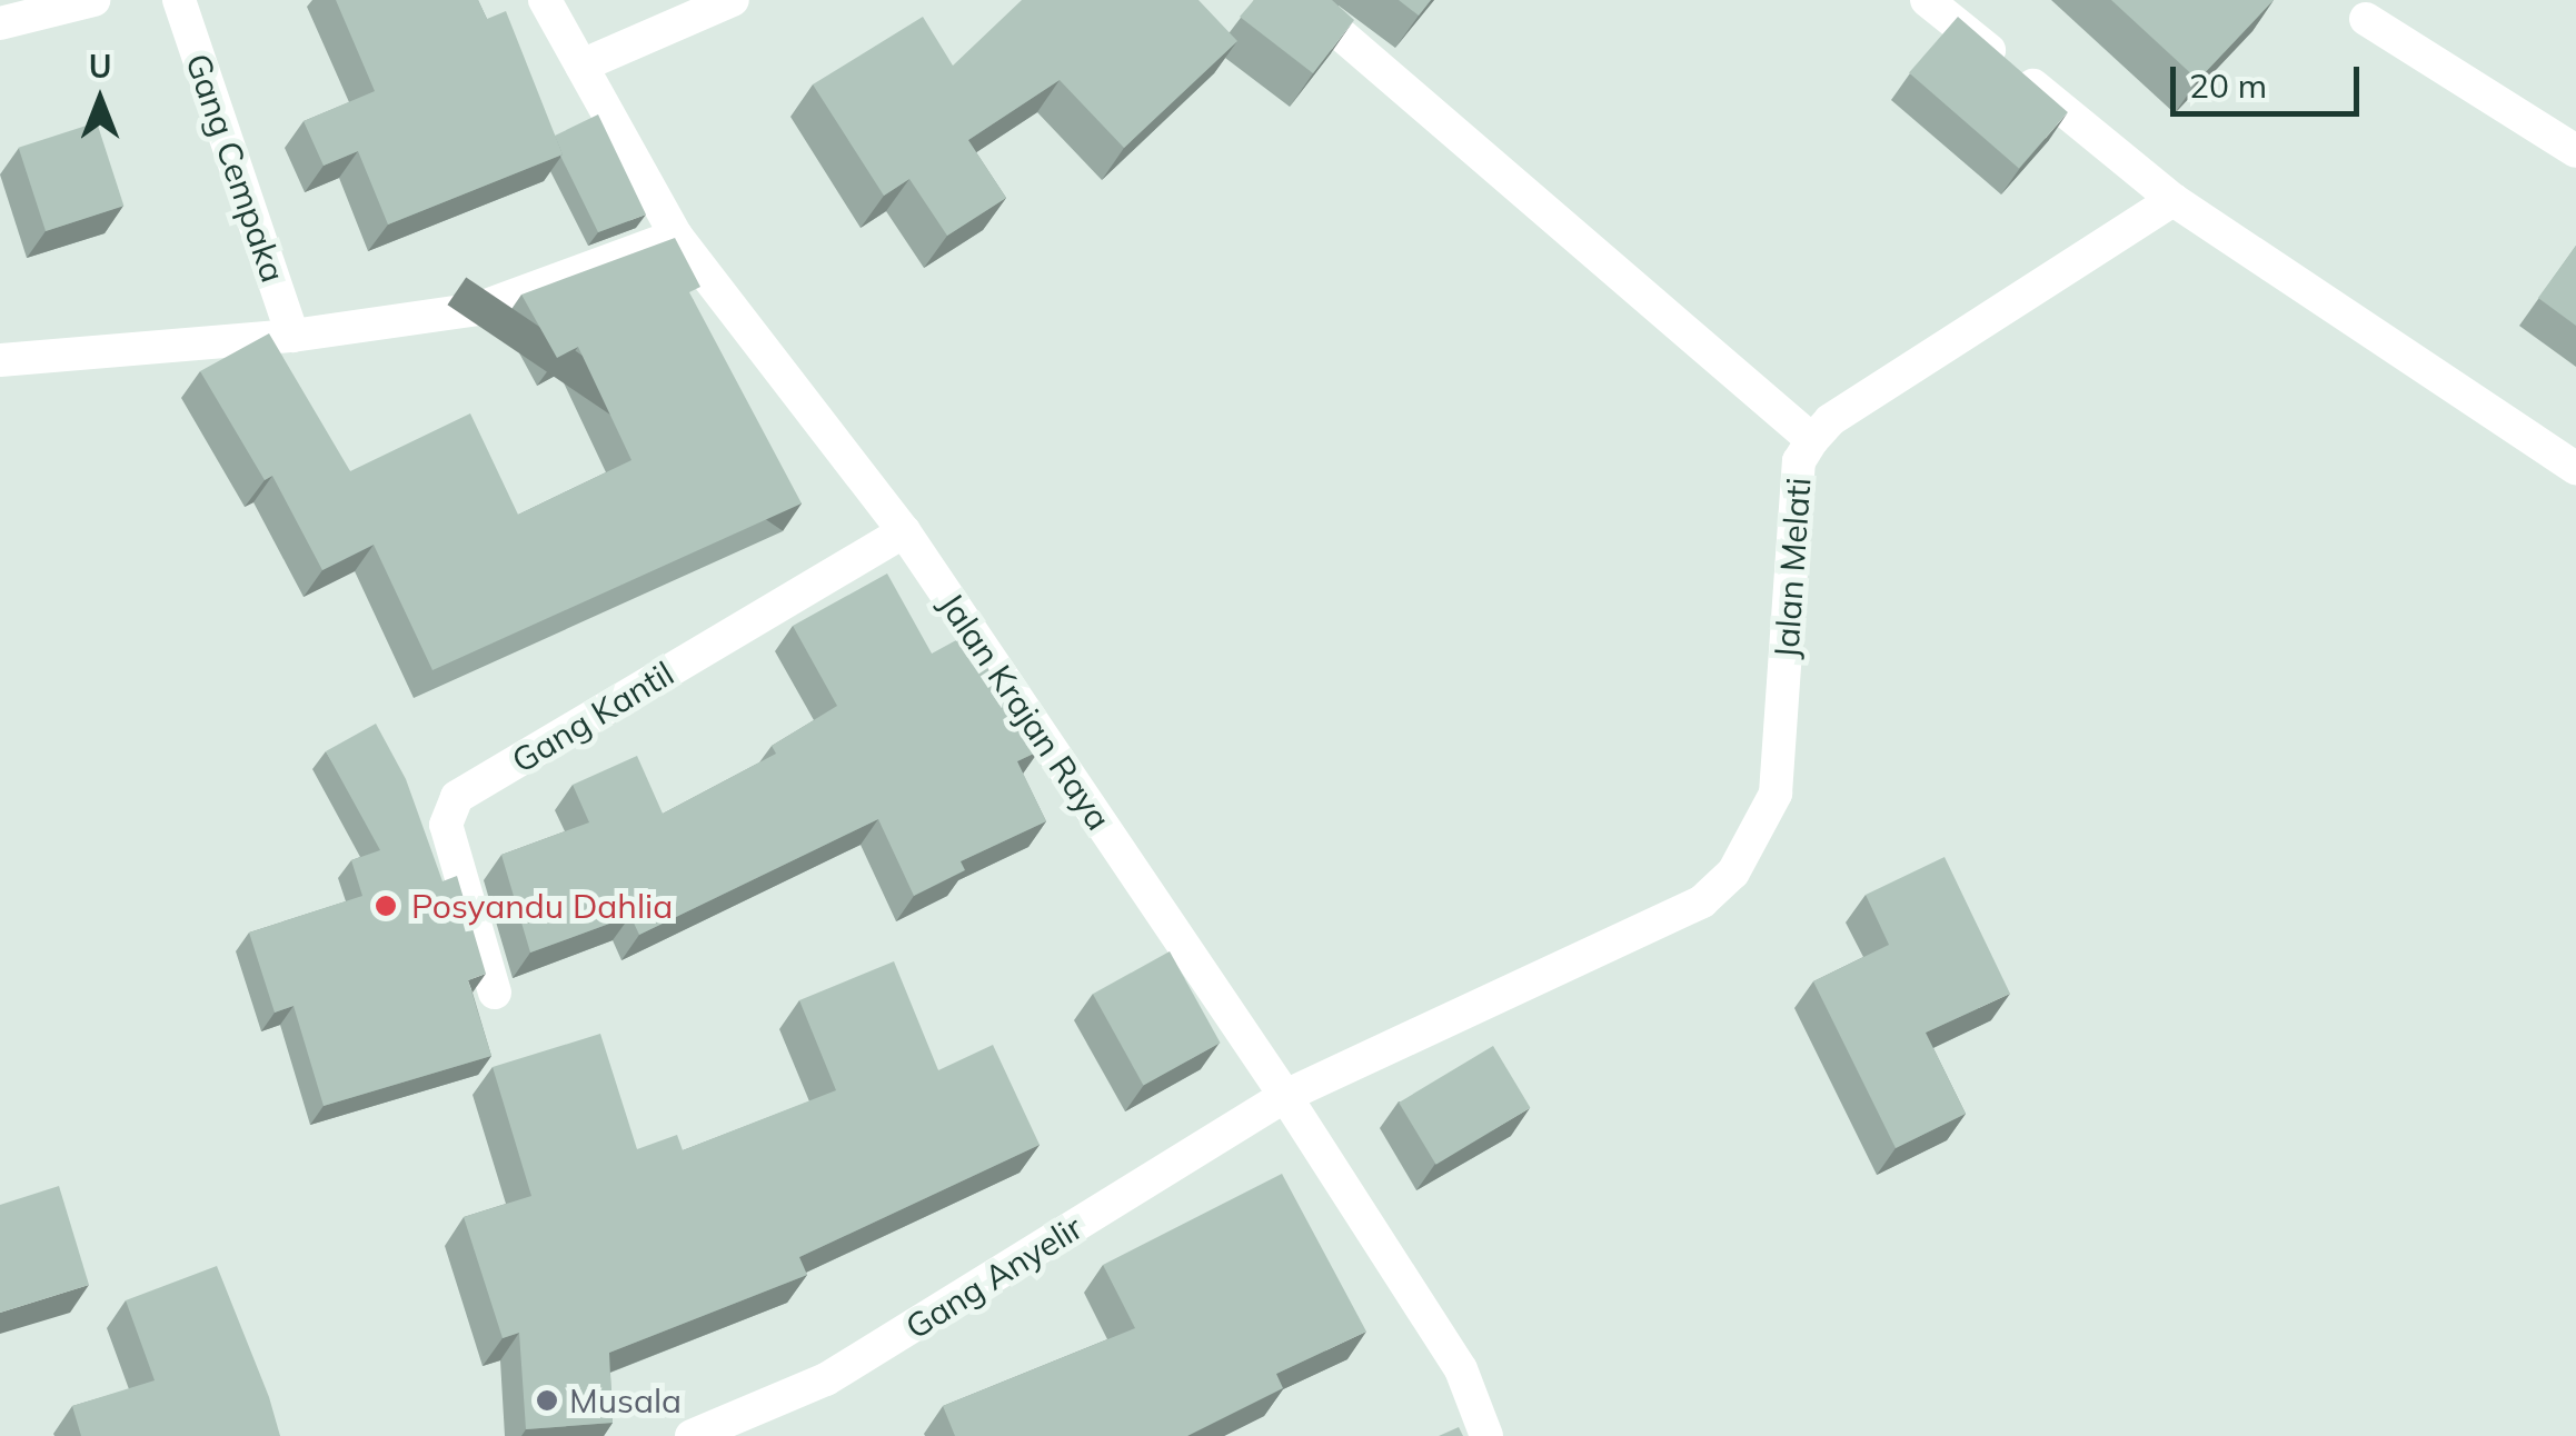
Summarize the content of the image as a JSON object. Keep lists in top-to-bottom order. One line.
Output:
{"streets":{"street":["Gang Cempaka","Jalan Melati","Jalan Krajan Raya","Gang Kantil","Gang Anyelir"]},"crossings":[["Jalan Melati","Jalan Krajan Raya"],["Jalan Melati","Gang Anyelir"],["Jalan Krajan Raya","Gang Kantil"],["Jalan Krajan Raya","Gang Anyelir"]],"places":["Posyandu Dahlia","Musala"],"scale_bar":"20 m","north":"top"}
